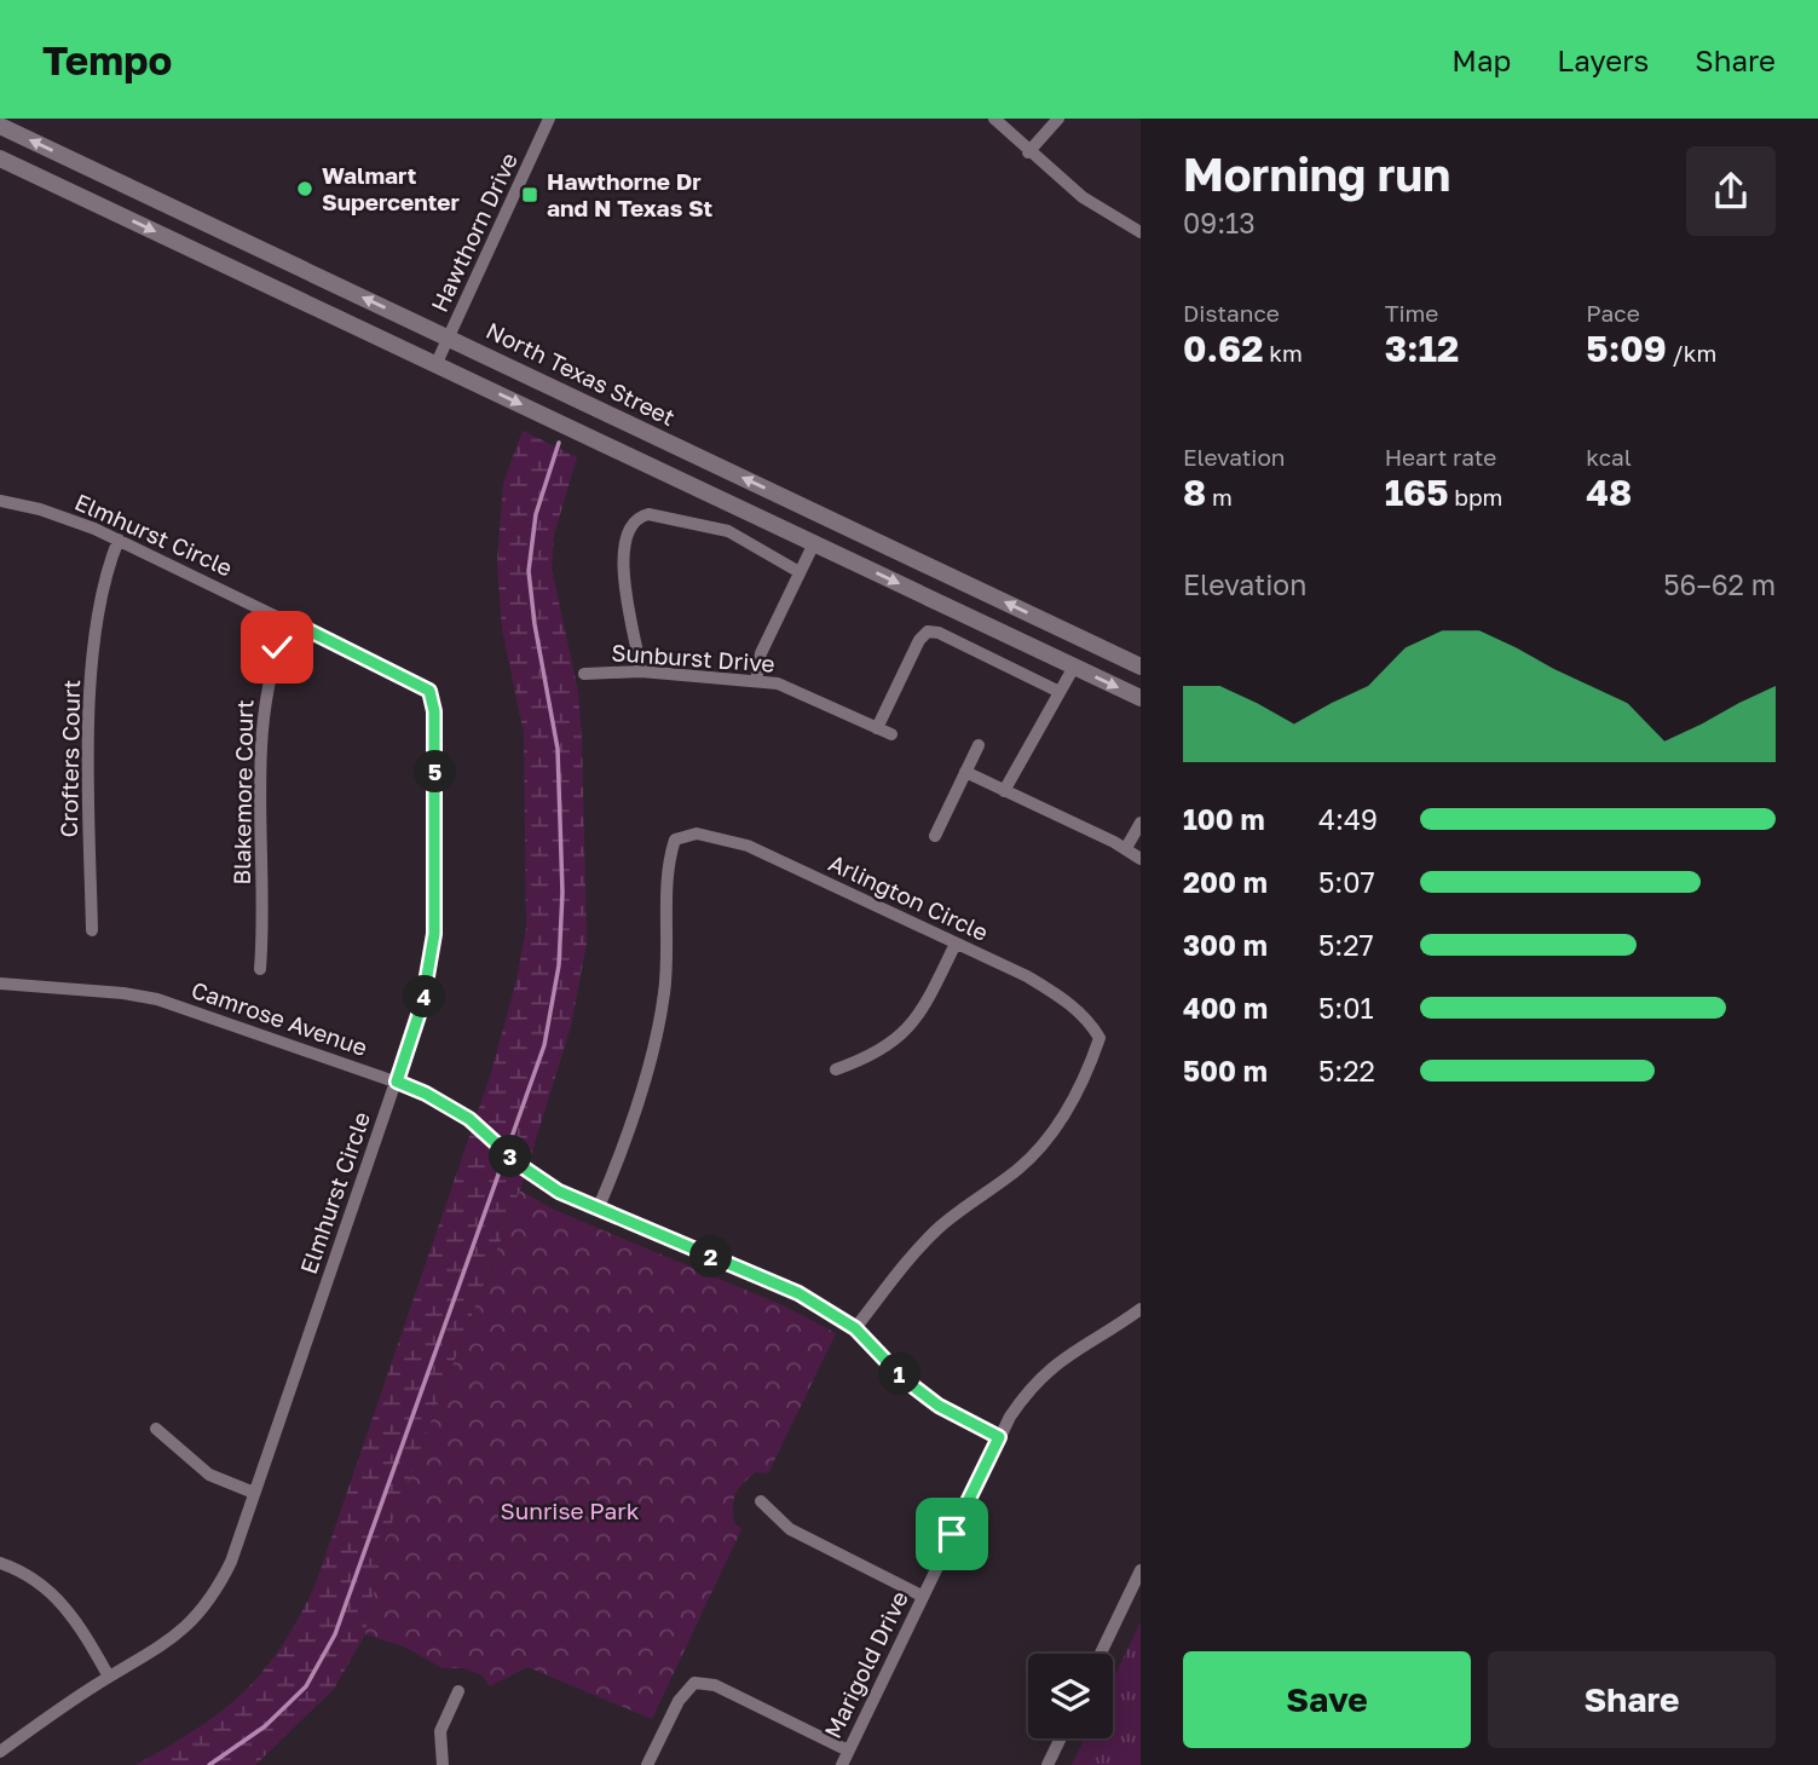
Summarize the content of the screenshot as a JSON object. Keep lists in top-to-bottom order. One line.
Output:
{"streets":{"main road":["North Texas Street"],"street":["Hawthorn Drive","Elmhurst Circle","Sunburst Drive","Crofters Court","Blakemore Court","Arlington Circle","Camrose Avenue","Marigold Drive"]},"crossings":[["Hawthorn Drive","North Texas Street"],["Elmhurst Circle","Crofters Court"],["Elmhurst Circle","Blakemore Court"],["Elmhurst Circle","Camrose Avenue"],["Arlington Circle","Camrose Avenue"],["Camrose Avenue","Marigold Drive"]],"parks":["Sunrise Park"],"places":{"other":["Walmart Supercenter"],"transit":["Hawthorne Dr and N Texas St"]},"page":{"header":"Tempo","nav":["Map","Layers","Share"],"heading":["Morning run","09:13"],"stats":[["Distance","0.62 km"],["Time","3:12"],["Pace","5:09 /km"],["Elevation","8 m"],["Heart rate","165 bpm"],["kcal","48"]],"chart":["Elevation","56–62 m"],"pins":["5","4","3","2","1"],"list":[{"name":"100 m","note":"4:49"},{"name":"200 m","note":"5:07"},{"name":"300 m","note":"5:27"},{"name":"400 m","note":"5:01"},{"name":"500 m","note":"5:22"}],"buttons":["Save","Share"]}}
